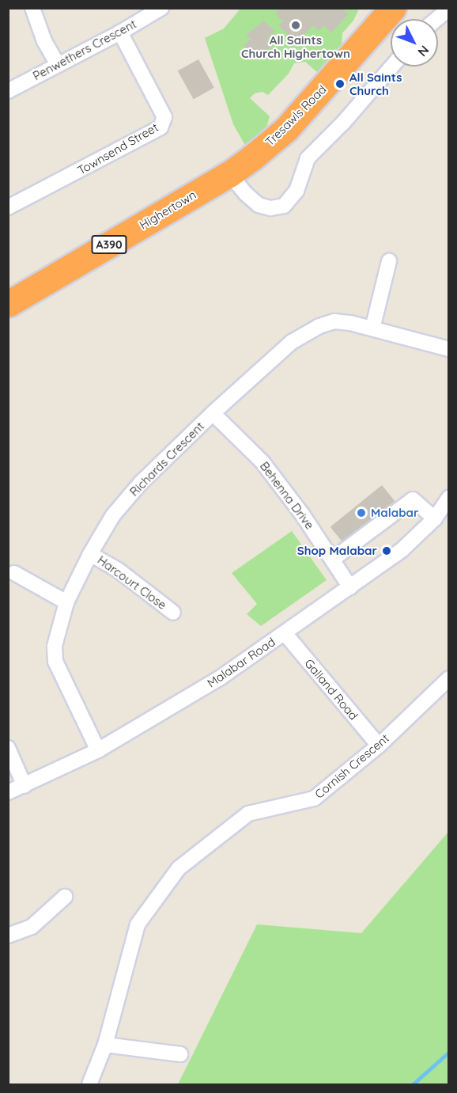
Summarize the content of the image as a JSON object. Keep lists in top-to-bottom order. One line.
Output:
{"streets":{"highway":["Tresawls Road","Highertown","A390"],"street":["Penwethers Crescent","Townsend Street","Richards Crescent","Behenna Drive","Harcourt Close","Malabar Road","Galland Road","Cornish Crescent"]},"crossings":[["Penwethers Crescent","Townsend Street"],["Tresawls Road","Highertown"],["Richards Crescent","Behenna Drive"],["Richards Crescent","Harcourt Close"],["Richards Crescent","Malabar Road"],["Behenna Drive","Malabar Road"],["Malabar Road","Galland Road"],["Galland Road","Cornish Crescent"]],"places":["All Saints Church Highertown","All Saints Church","Malabar","Shop Malabar"],"north":"bottom right"}
